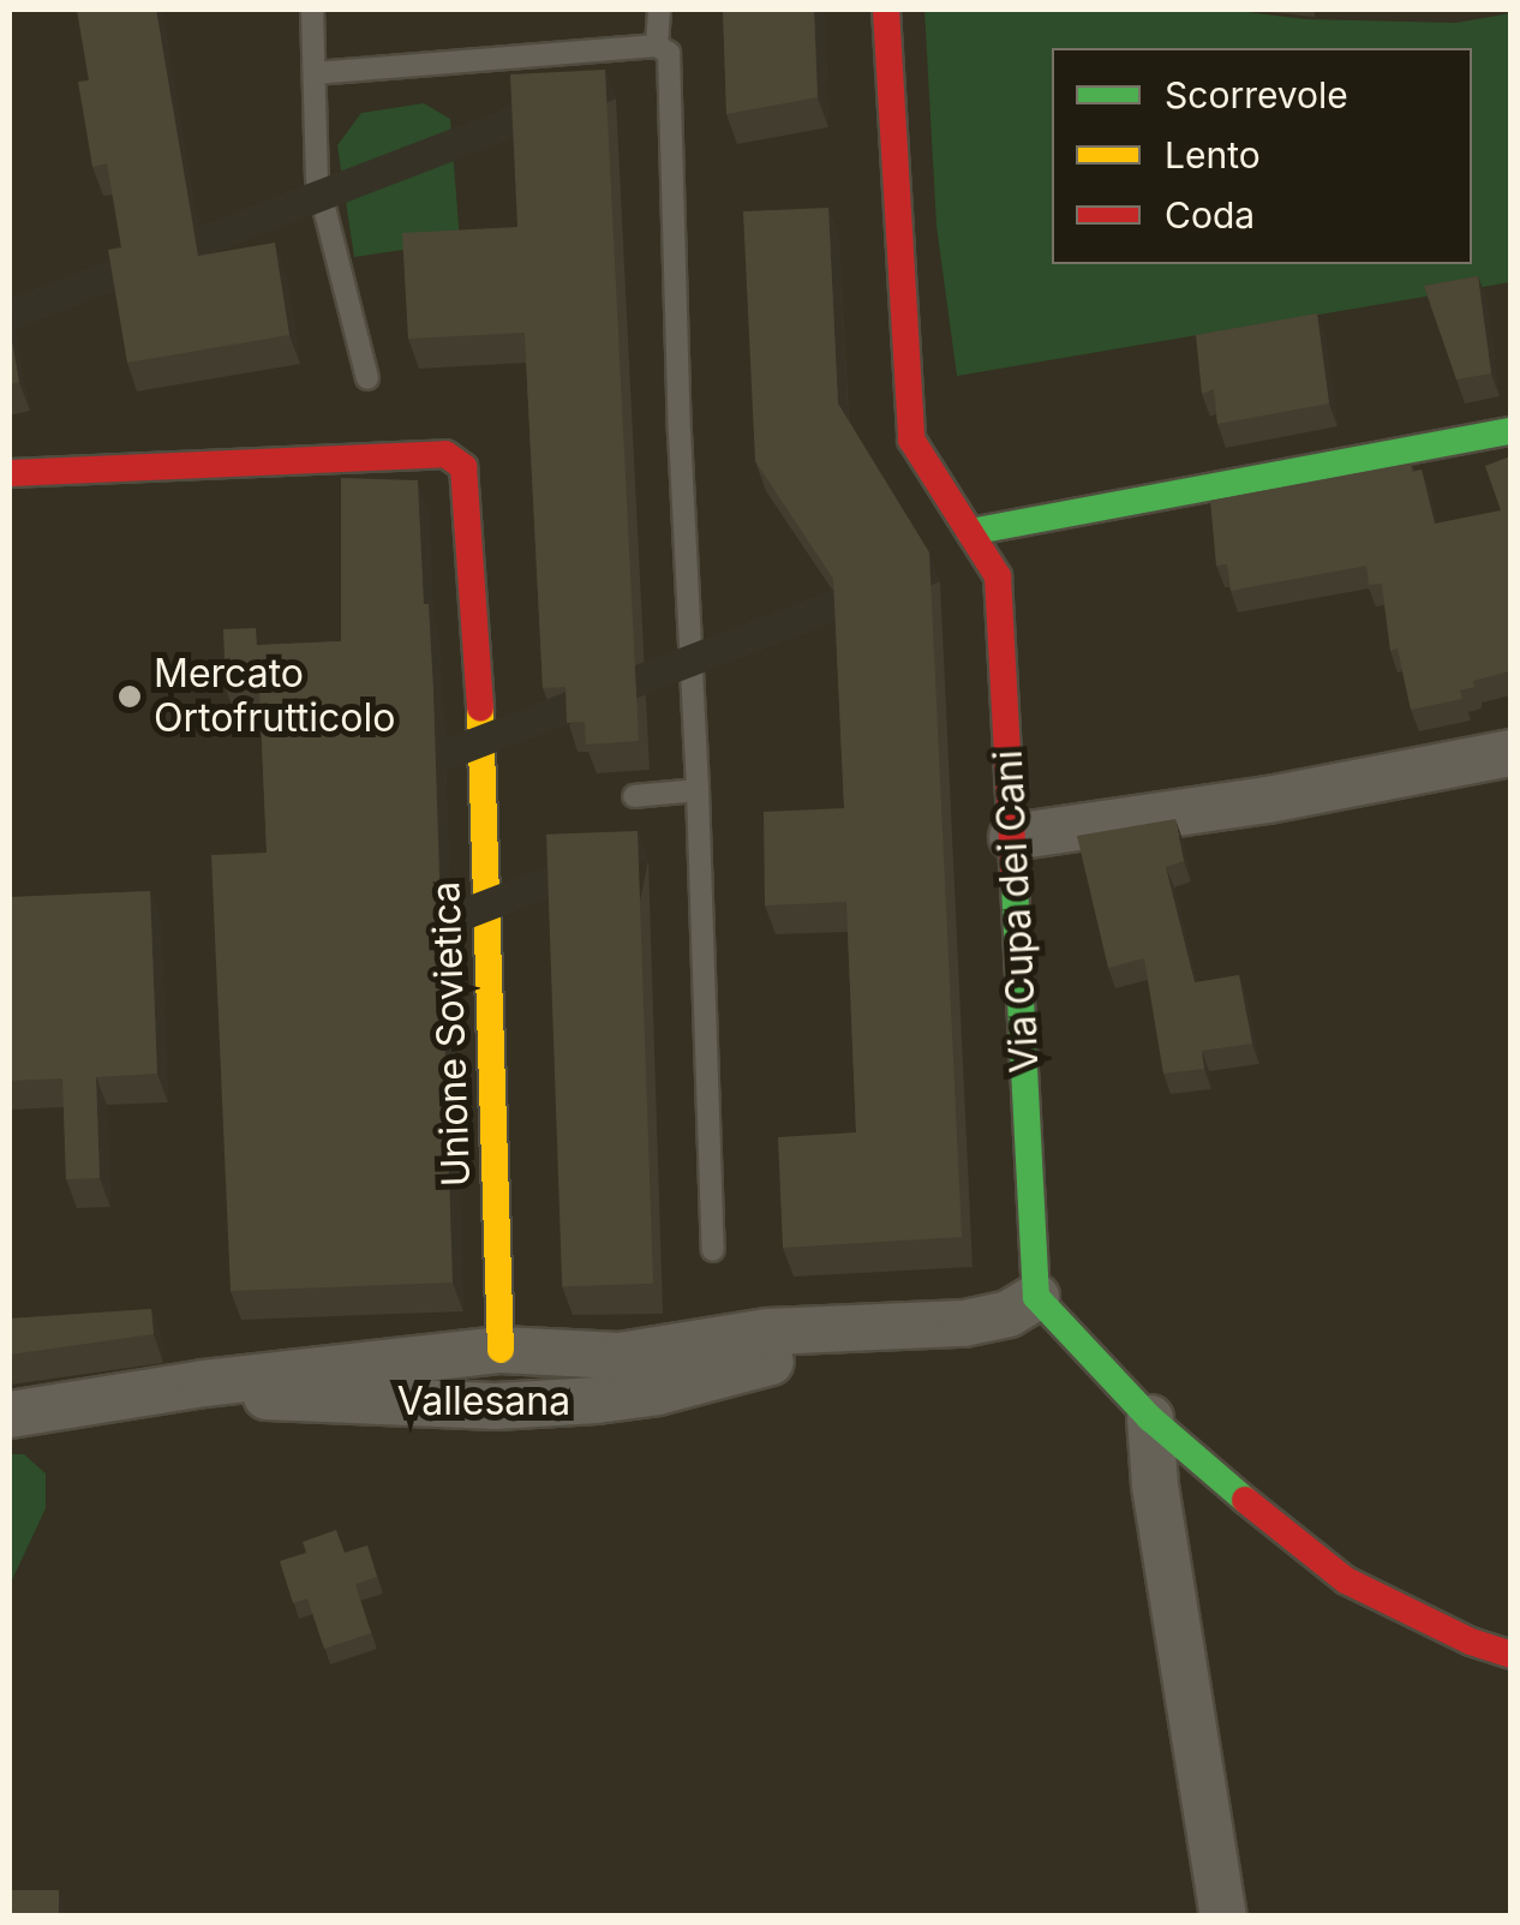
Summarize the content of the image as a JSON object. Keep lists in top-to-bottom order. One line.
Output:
{"streets":{"street":["Via Cupa dei Cani","Unione Sovietica","Vallesana"]},"crossings":[["Via Cupa dei Cani","Vallesana"],["Unione Sovietica","Vallesana"]],"places":["Mercato Ortofrutticolo"],"legend":["Scorrevole","Lento","Coda"]}
